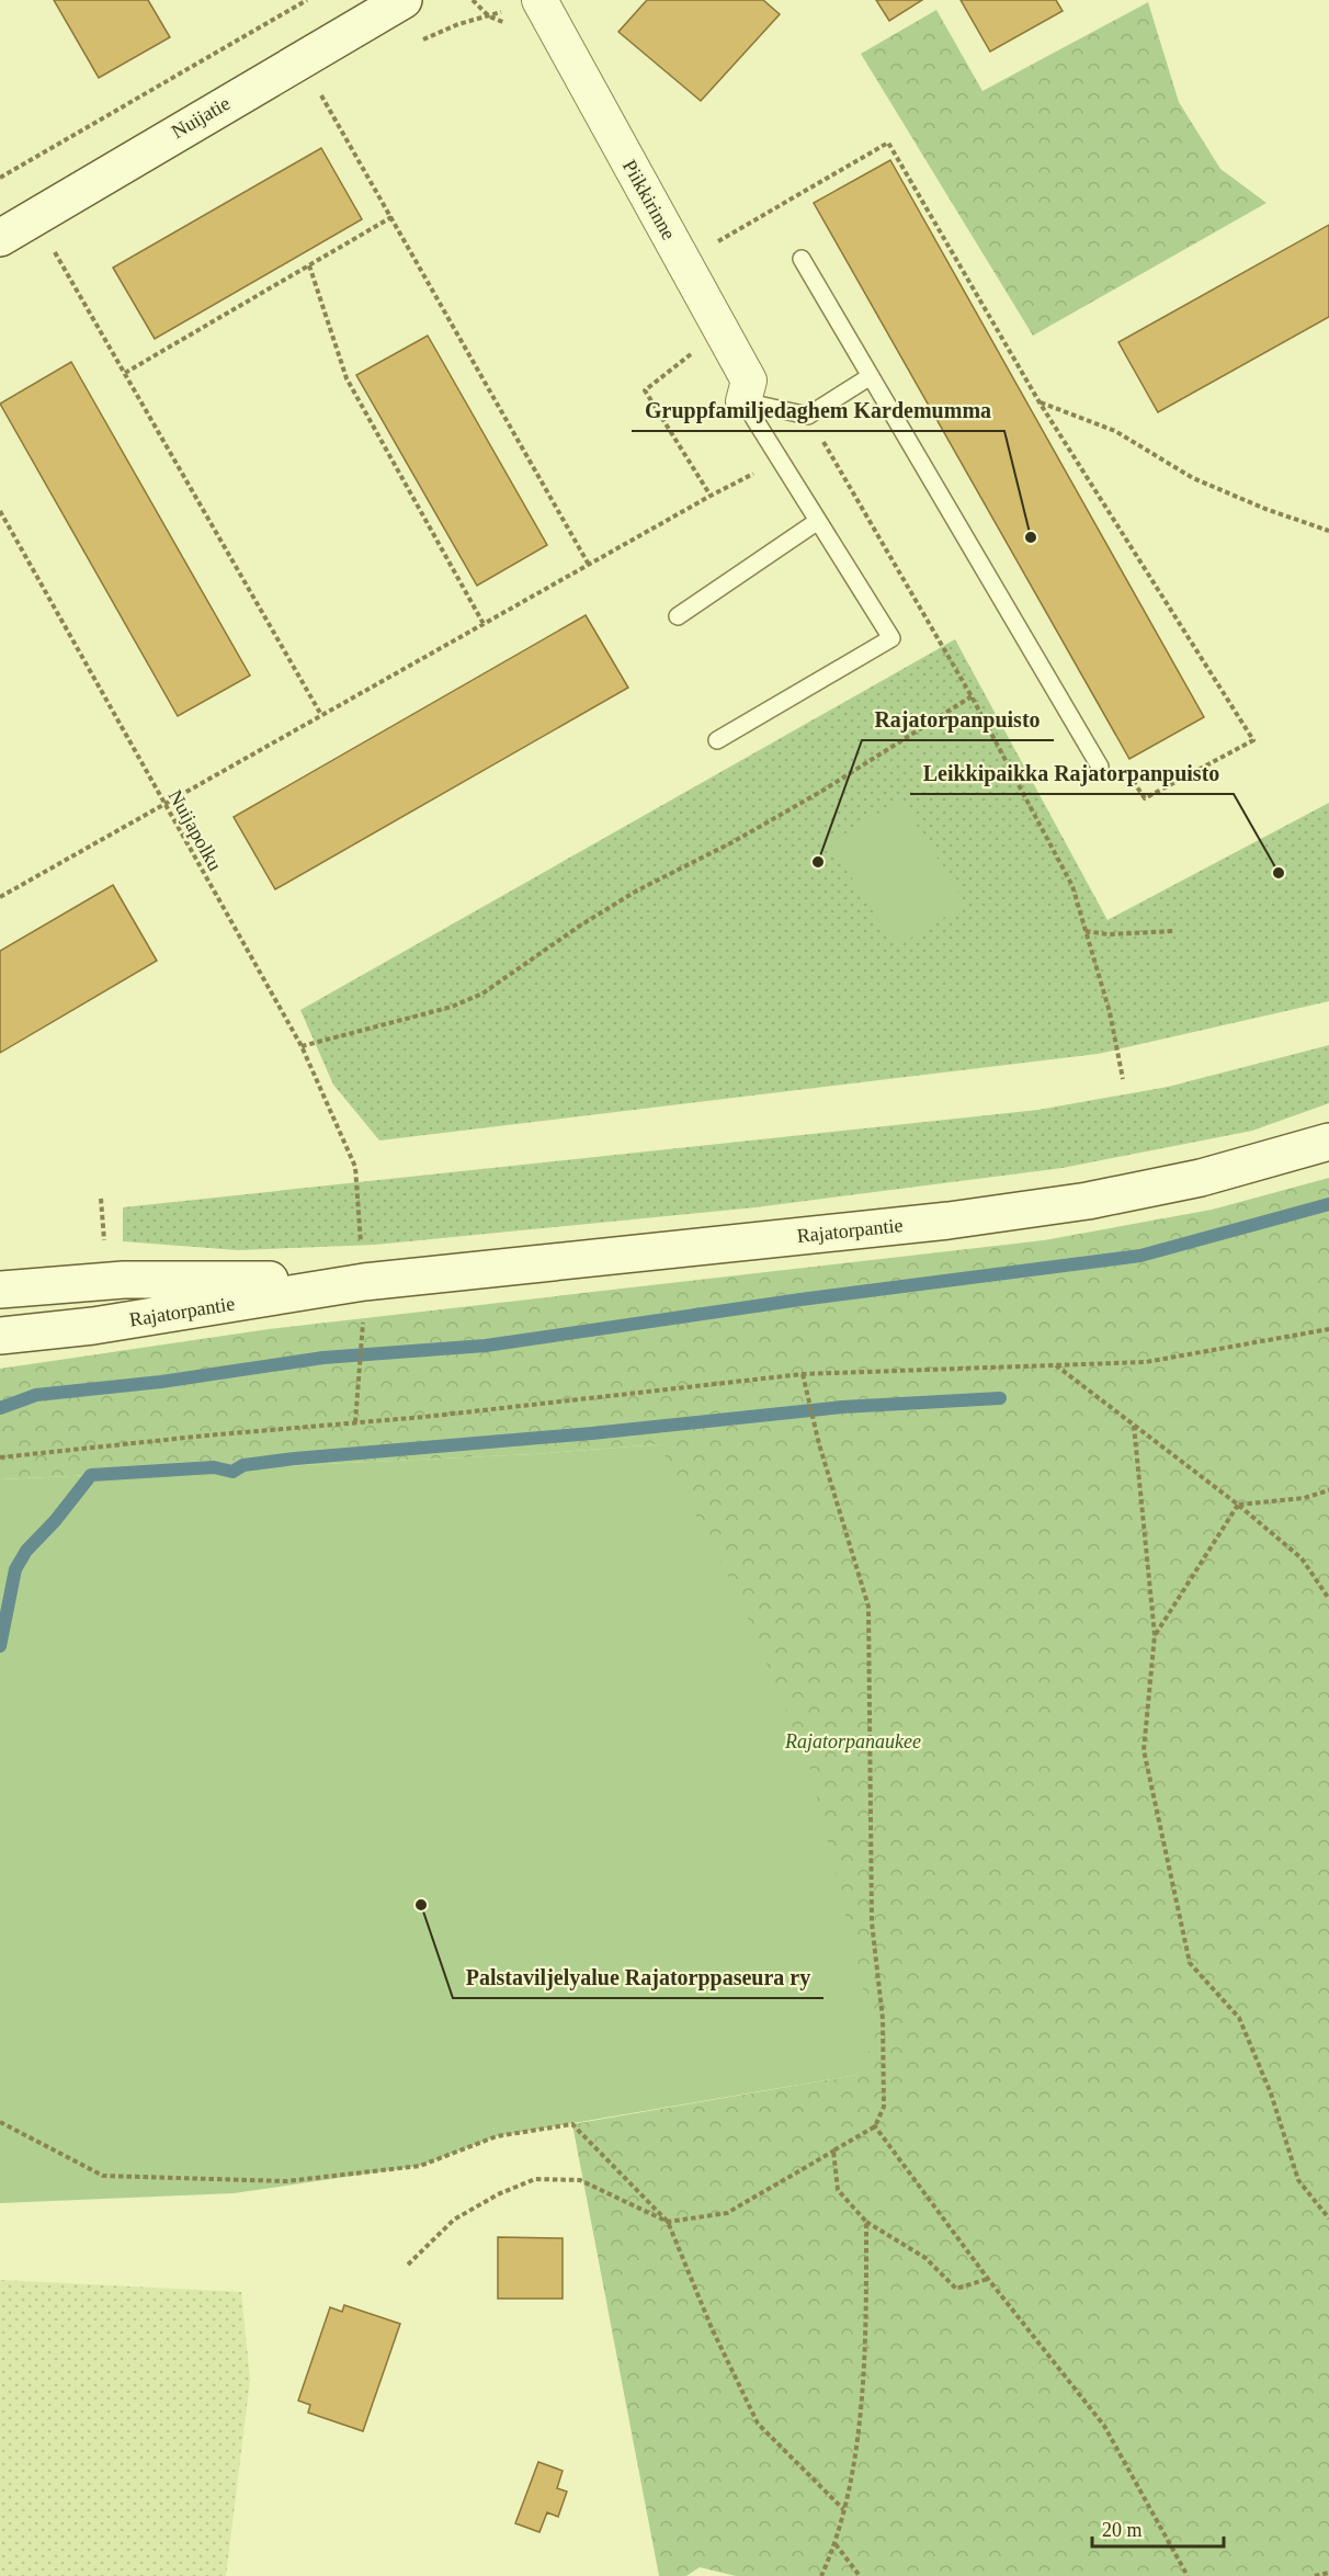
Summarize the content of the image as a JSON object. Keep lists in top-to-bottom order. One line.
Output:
{"streets":{"main road":["Nuijatie","Rajatorpantie"],"street":["Piikkirinne"],"path":["Nuijapolku"]},"crossings":[["Nuijapolku","Rajatorpantie"]],"parks":["Rajatorpanaukee"],"places":["Gruppfamiljedaghem Kardemumma","Rajatorpanpuisto","Leikkipaikka Rajatorpanpuisto","Palstaviljelyalue Rajatorppaseura ry"],"scale_bar":"20 m"}
